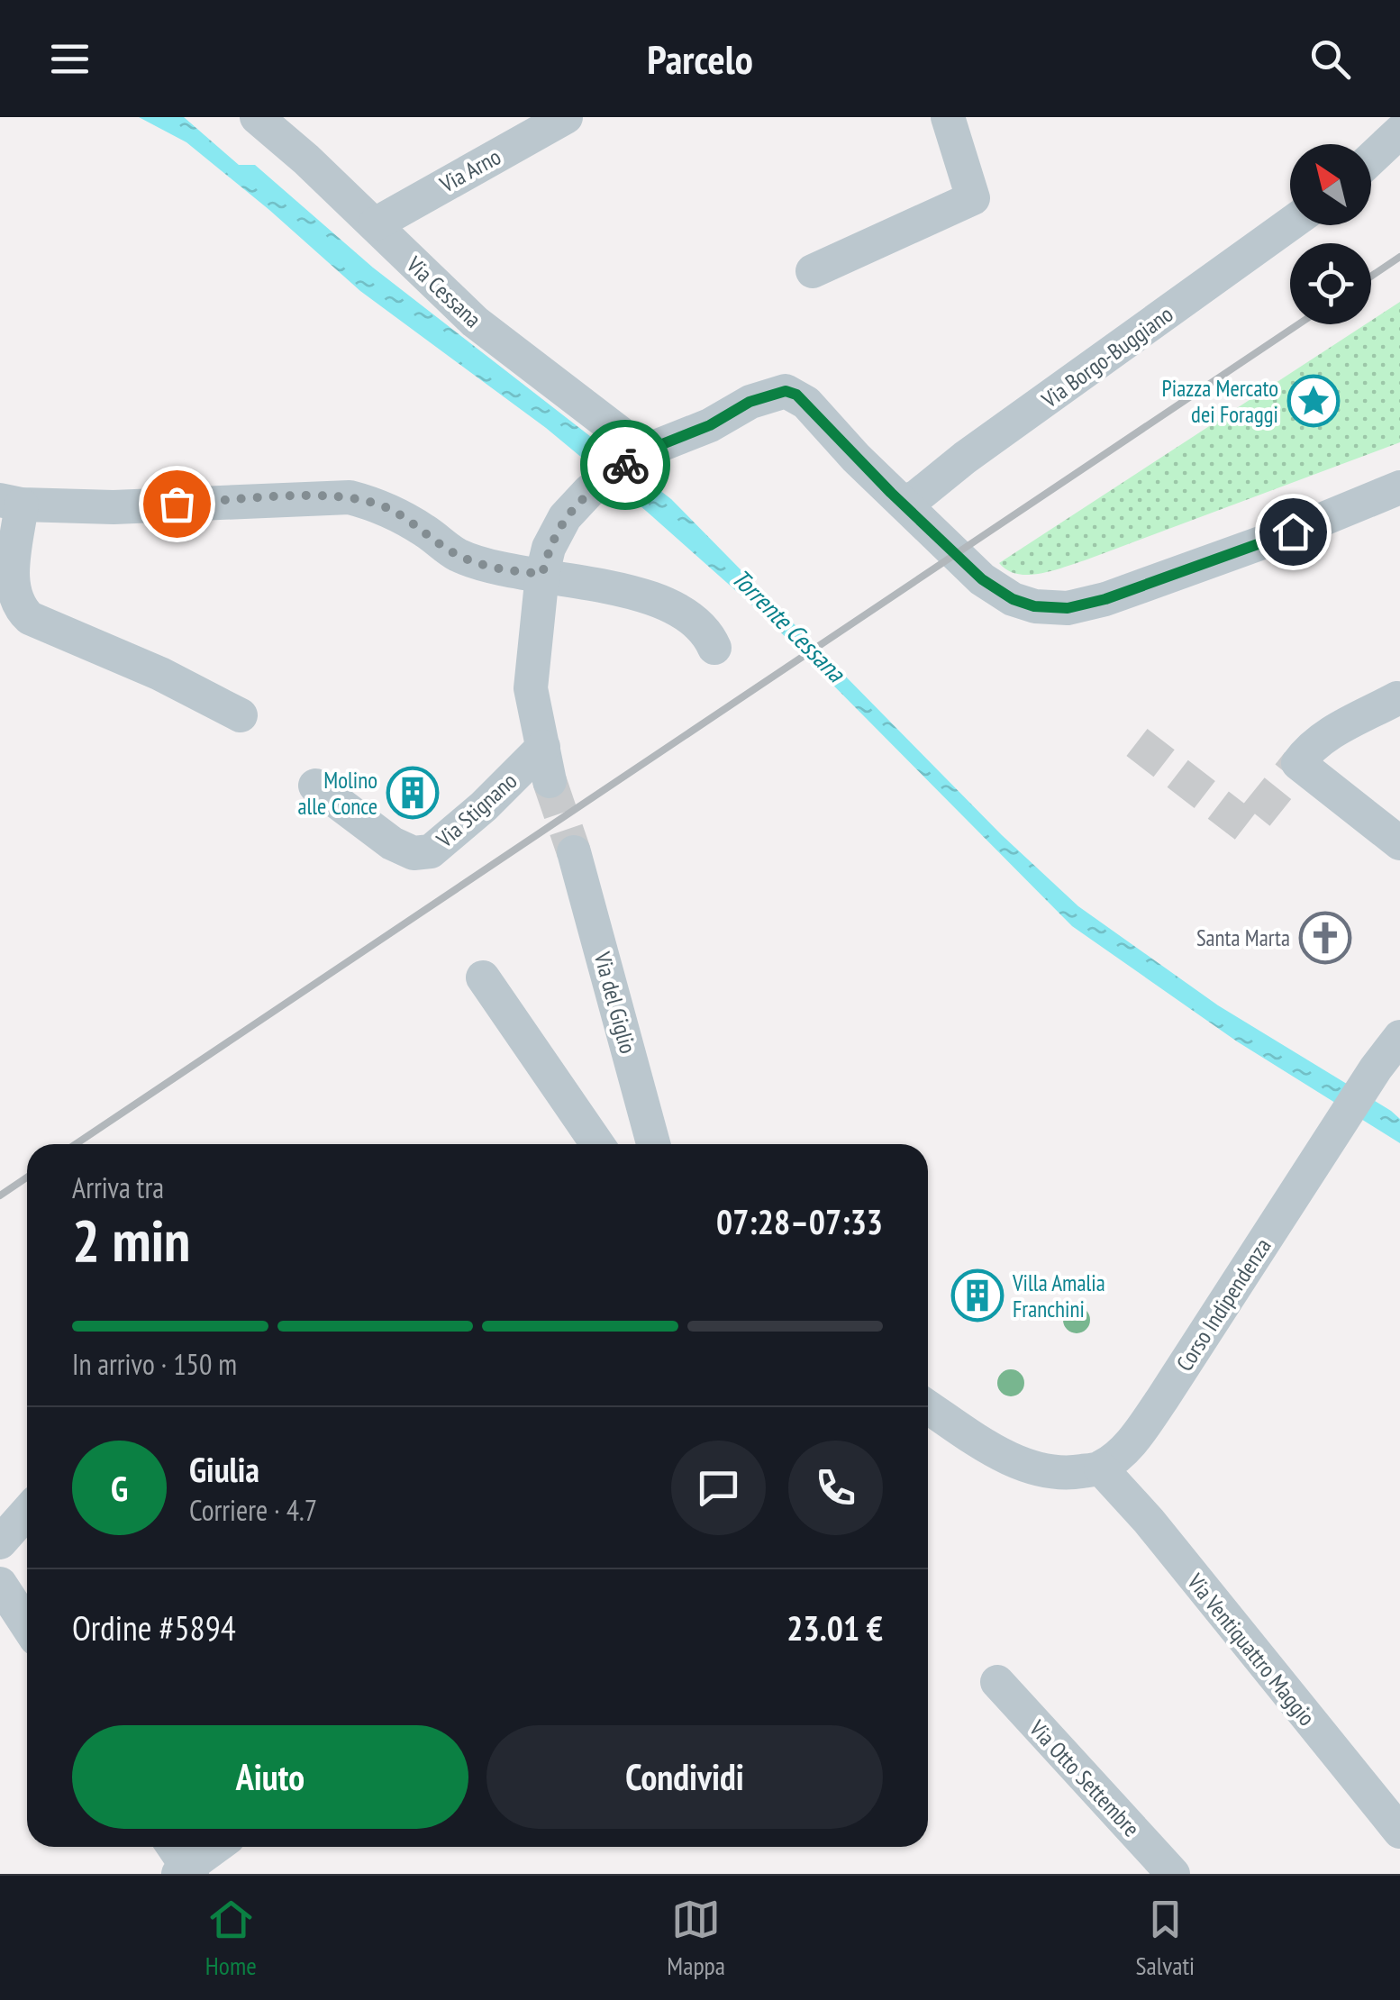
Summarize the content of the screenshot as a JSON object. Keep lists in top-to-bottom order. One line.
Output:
{"streets":{"street":["Via Arno","Via Cessana","Via Borgo-Buggiano","Via Stignano","Via del Giglio","Corso Indipendenza","Via Ventiquattro Maggio","Via Otto Settembre"]},"crossings":[["Via Arno","Via Cessana"],["Corso Indipendenza","Via Ventiquattro Maggio"]],"water":["Torrente Cessana"],"places":{"place":["Piazza Mercato dei Foraggi"],"building":["Molino alle Conce","Villa Amalia Franchini"],"church":["Santa Marta"]},"north":"top left","page":{"header":"Parcelo","heading":["2 min","Arriva tra","07:28–07:33"],"panel":["Giulia","Corriere · 4.7","Ordine #5894","23.01 €"],"bar":"In arrivo · 150 m","round":"G","buttons":["Aiuto","Condividi"],"tabs":["Home","Mappa","Salvati"]}}
